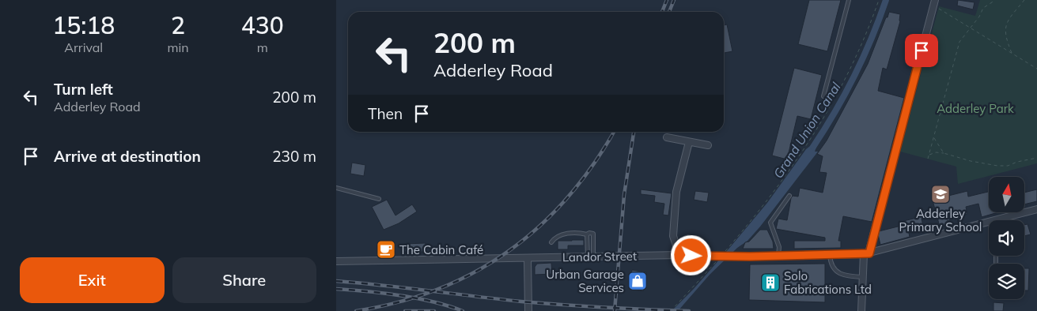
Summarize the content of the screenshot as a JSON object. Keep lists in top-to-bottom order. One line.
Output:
{"streets":{"street":["Landor Street"]},"water":["Grand Union Canal"],"parks":["Adderley Park"],"places":{"school or university":["Adderley Primary School"],"cafe":["The Cabin Café"],"shop":["Urban Garage Services"],"building":["Solo Fabrications Ltd"]},"north":"top","page":{"eta":["15:18","Arrival","2","min","430","m"],"turn":["200 m","Adderley Road"],"list":[{"name":"Turn left","note":"Adderley Road","value":"200 m"},{"name":"Arrive at destination","value":"230 m"}],"then":"Then","buttons":["Exit","Share"]}}
